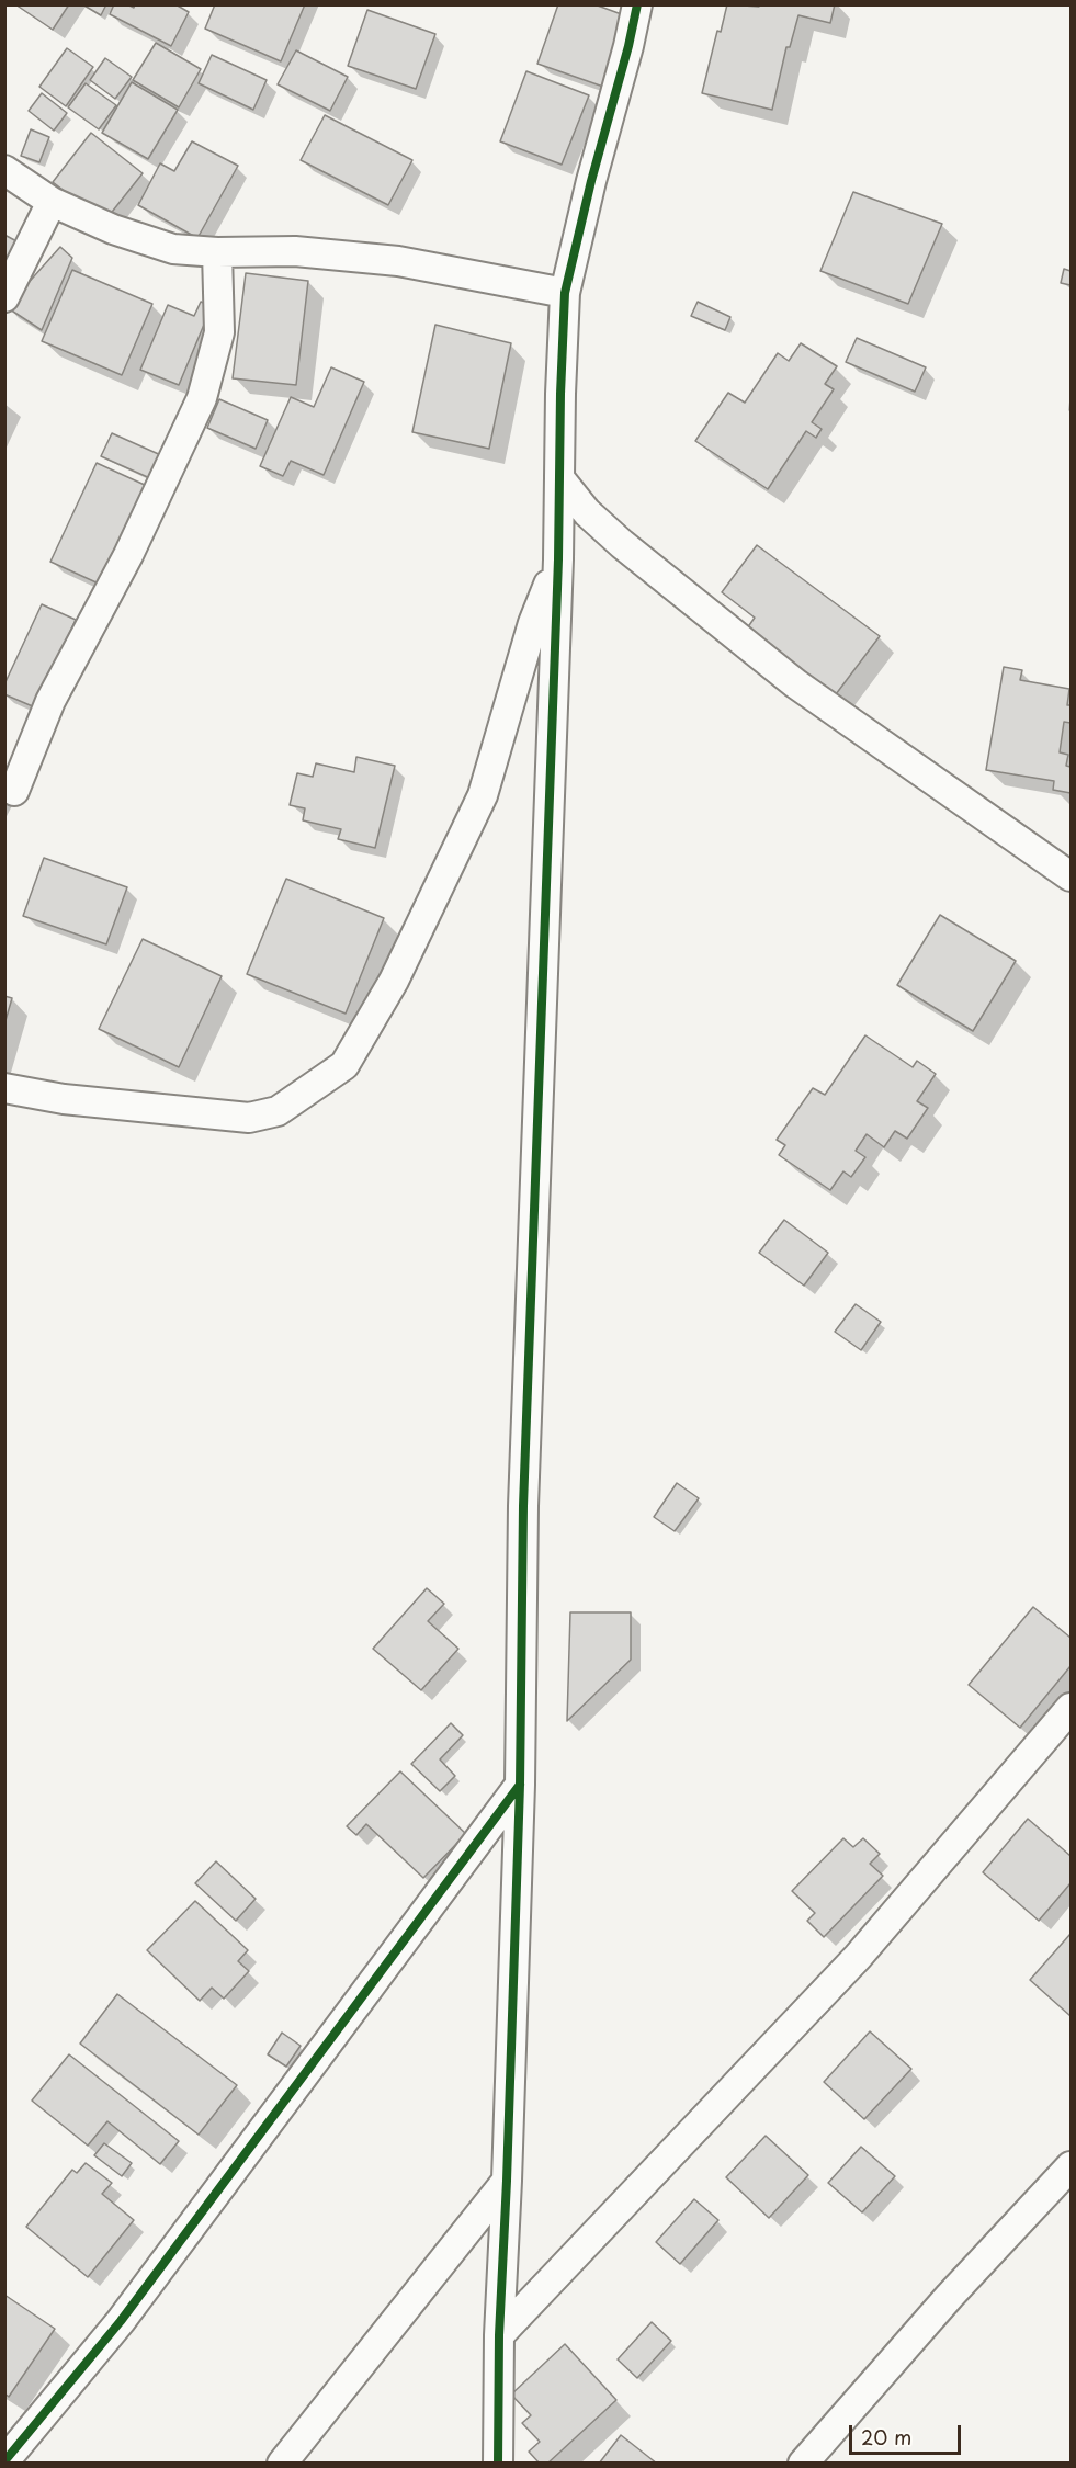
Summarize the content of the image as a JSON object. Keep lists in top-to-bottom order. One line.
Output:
{"scale_bar":"20 m"}
